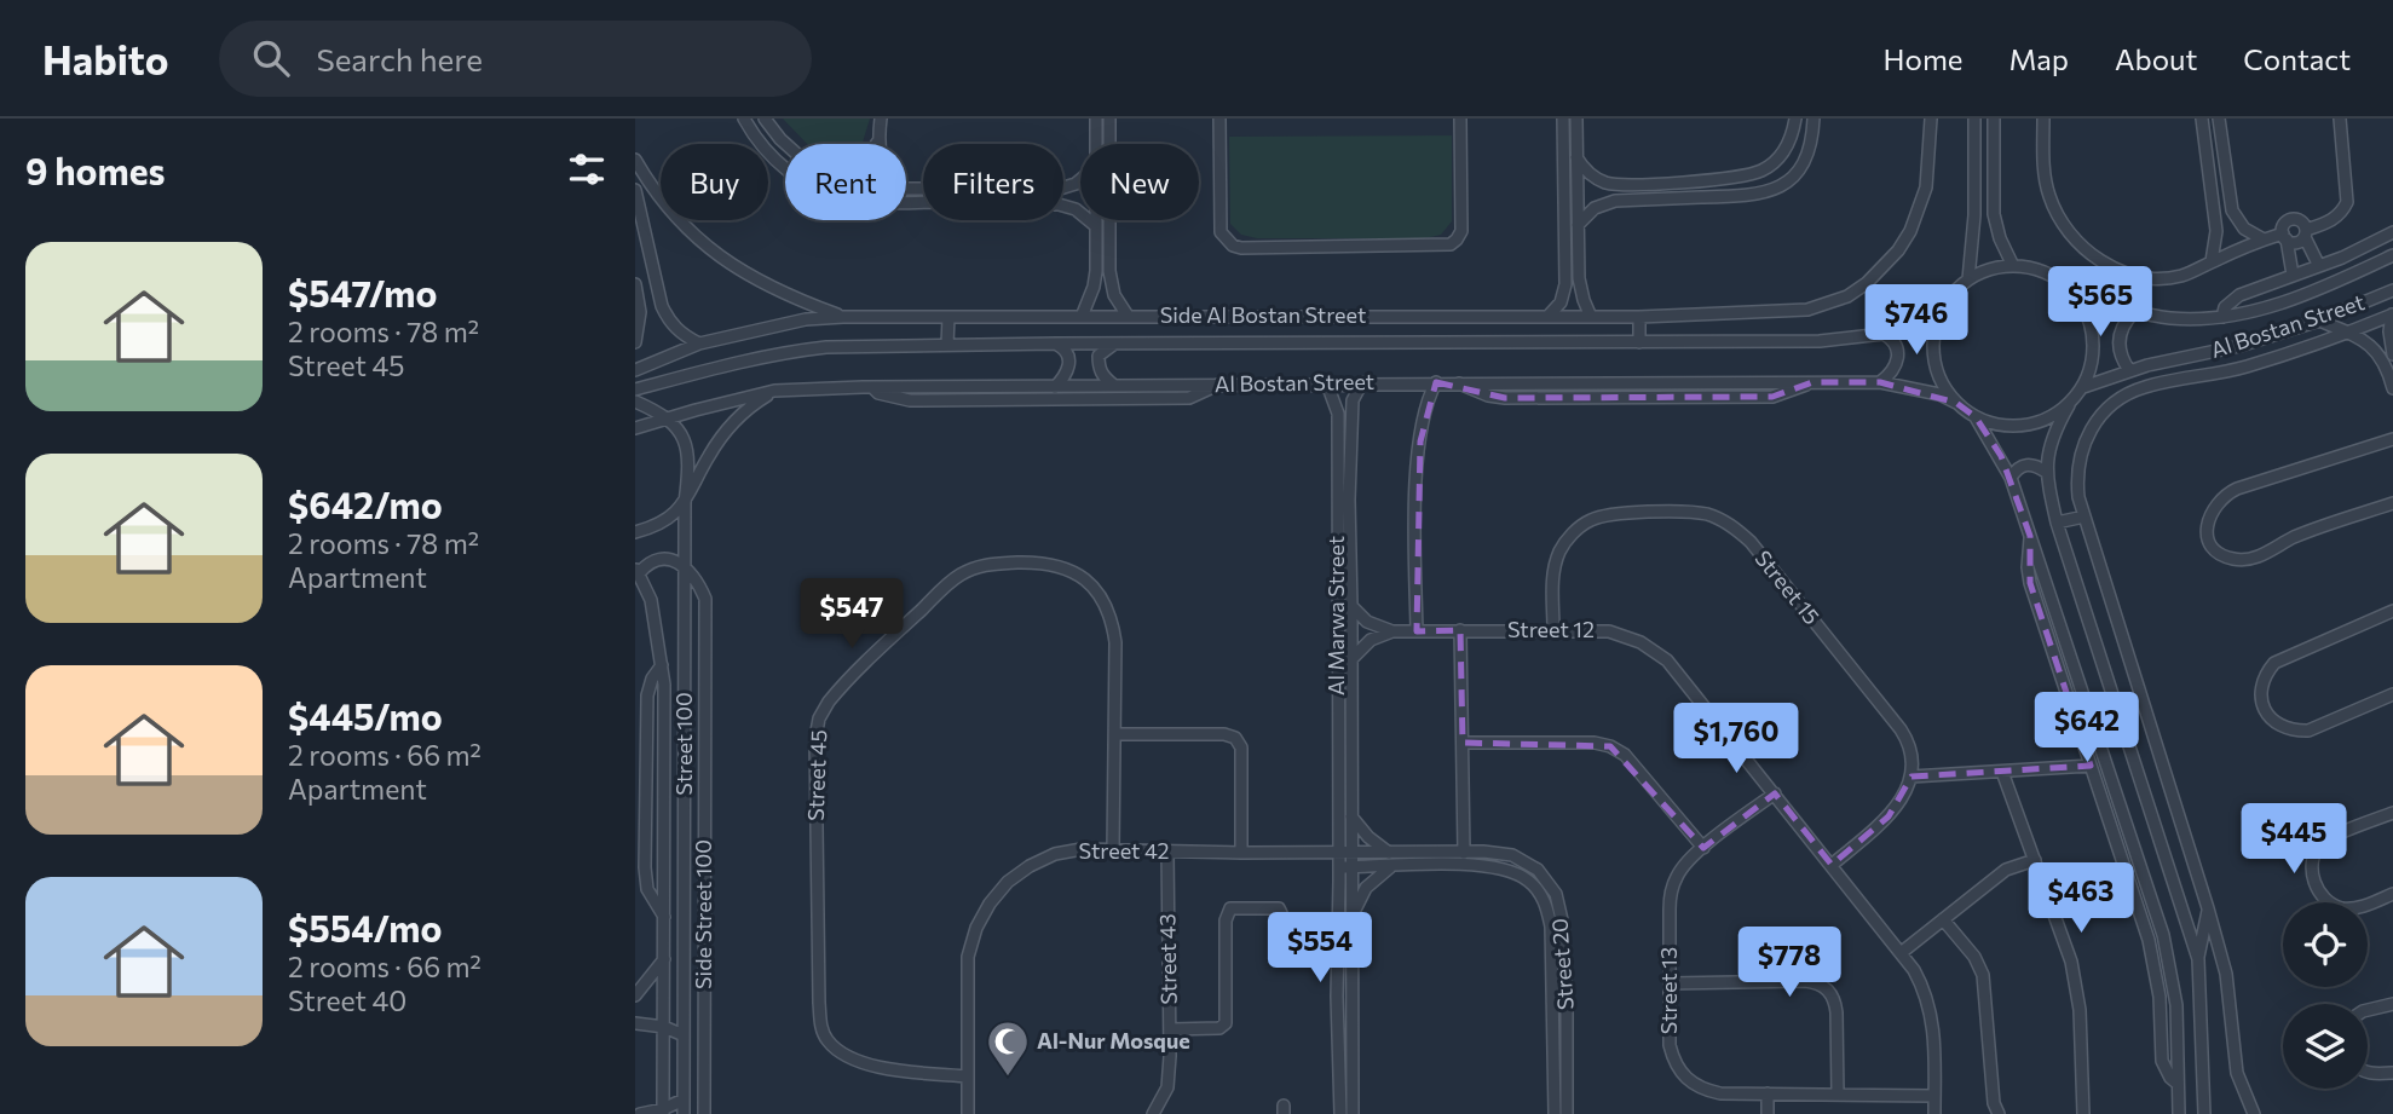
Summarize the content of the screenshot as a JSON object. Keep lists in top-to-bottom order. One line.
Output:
{"streets":{"street":["Side Al Bostan Street","Al Bostan Street","Street 15","Al Marwa Street","Street 12","Street 100","Street 45","Street 42","Side Street 100","Street 43","Street 20","Street 13"]},"crossings":[["Al Bostan Street","Al Marwa Street"],["Al Bostan Street","Street 100"],["Street 15","Street 12"],["Al Marwa Street","Street 42"],["Al Marwa Street","Street 20"],["Street 12","Street 13"],["Street 100","Side Street 100"],["Street 45","Street 42"],["Street 42","Street 43"],["Street 42","Street 20"]],"places":{"mosque":["Al-Nur Mosque"]},"page":{"header":"Habito","search":"Search here","nav":["Home","Map","About","Contact"],"heading":"9 homes","chip":["Buy","Rent","Filters","New"],"list":[{"name":"$547/mo","note":"2 rooms · 78 m² · Street 45"},{"name":"$642/mo","note":"2 rooms · 78 m² · Apartment"},{"name":"$445/mo","note":"2 rooms · 66 m² · Apartment"},{"name":"$554/mo","note":"2 rooms · 66 m² · Street 40"}],"price":["$565","$746","$547","$642","$1,760","$445","$463","$554","$778"]}}
